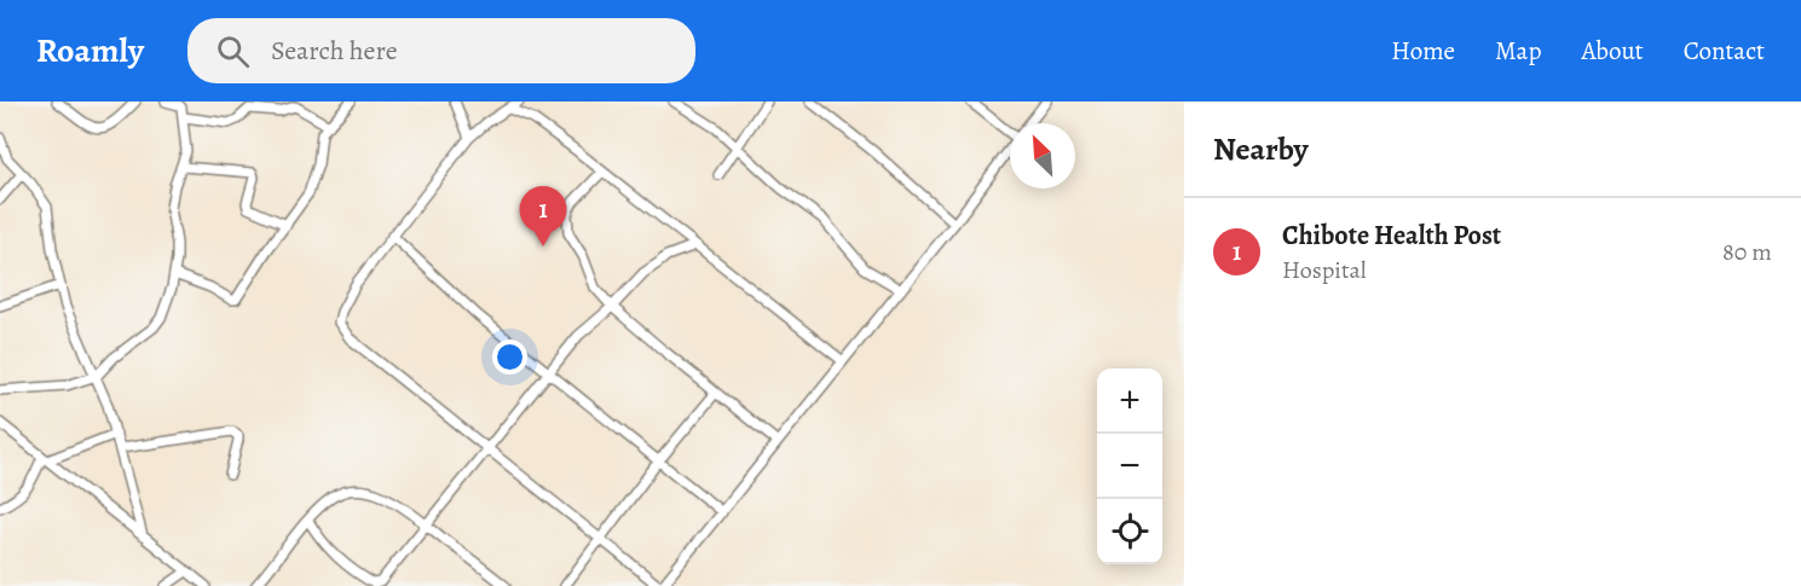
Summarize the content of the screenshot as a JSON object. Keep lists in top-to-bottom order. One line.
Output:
{"north":"top left","page":{"header":"Roamly","search":"Search here","nav":["Home","Map","About","Contact"],"heading":"Nearby","pins":"1","list":[{"mark":"1","name":"Chibote Health Post","note":"Hospital","value":"80 m"}],"map_buttons":["+","−"]}}
